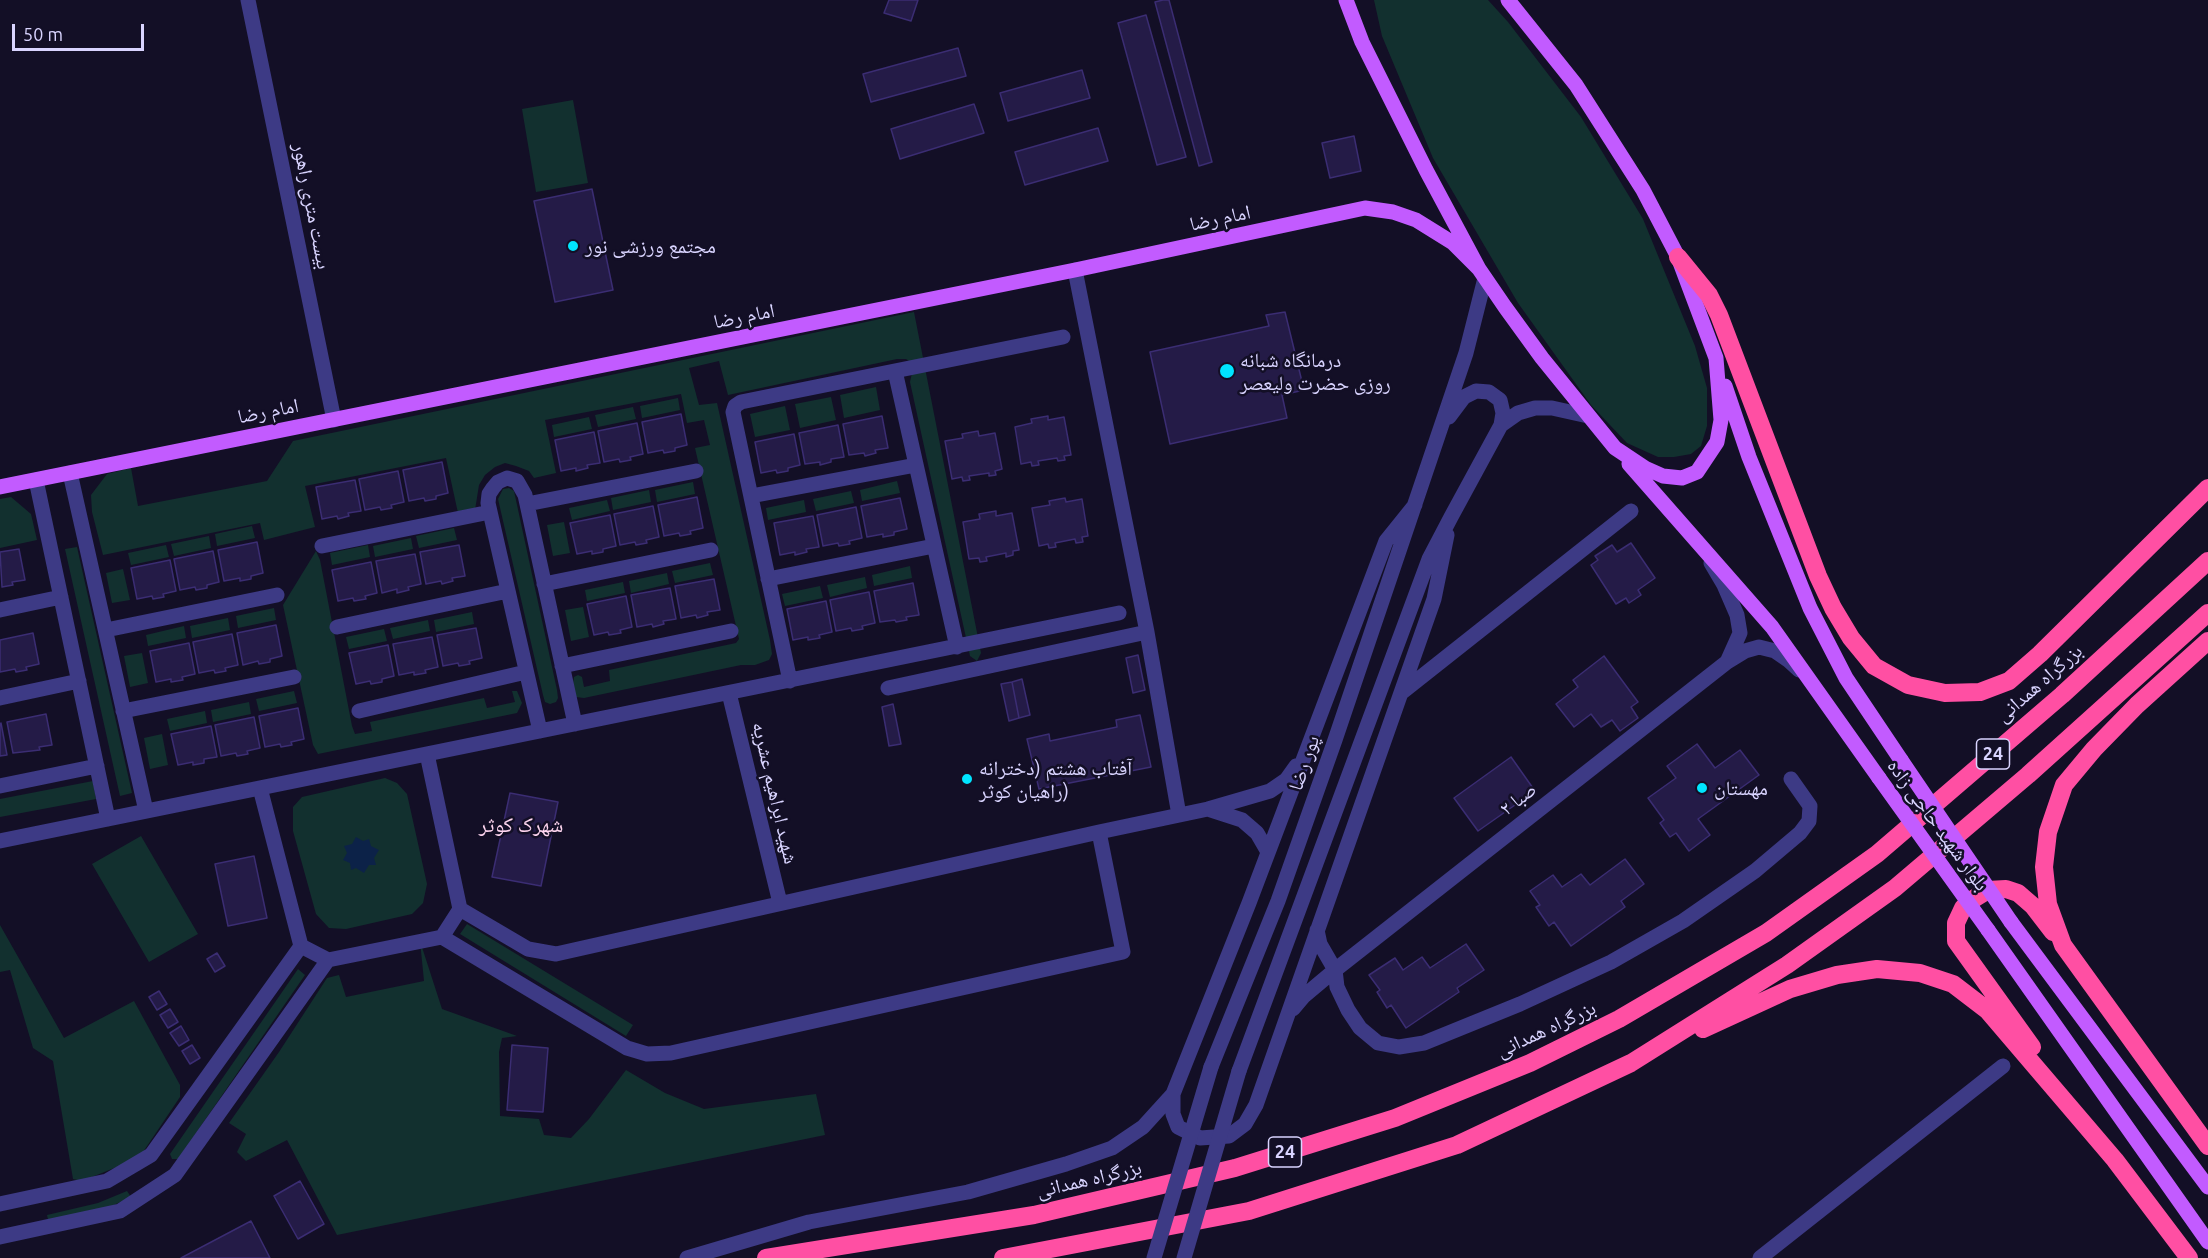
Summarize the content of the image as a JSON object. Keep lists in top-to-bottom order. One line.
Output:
{"streets":{"highway":["بزرگراه همدانی","24"],"main road":["امام رضا","بلوار شهید حاجی زاده"],"street":["بیست متری راهور","پور رضا","شهید ابراهیم عشریه","صبا ۲"]},"crossings":[["بیست متری راهور","امام رضا"],["امام رضا","پور رضا"],["صبا ۲","بلوار شهید حاجی زاده"]],"districts":["شهرک کوثر"],"places":["مجتمع ورزشی نور","درمانگاه شبانه روزی حضرت ولیعصر","آفتاب هشتم (دخترانه راهیان کوثر)","مهستان"],"scale_bar":"50 m"}
